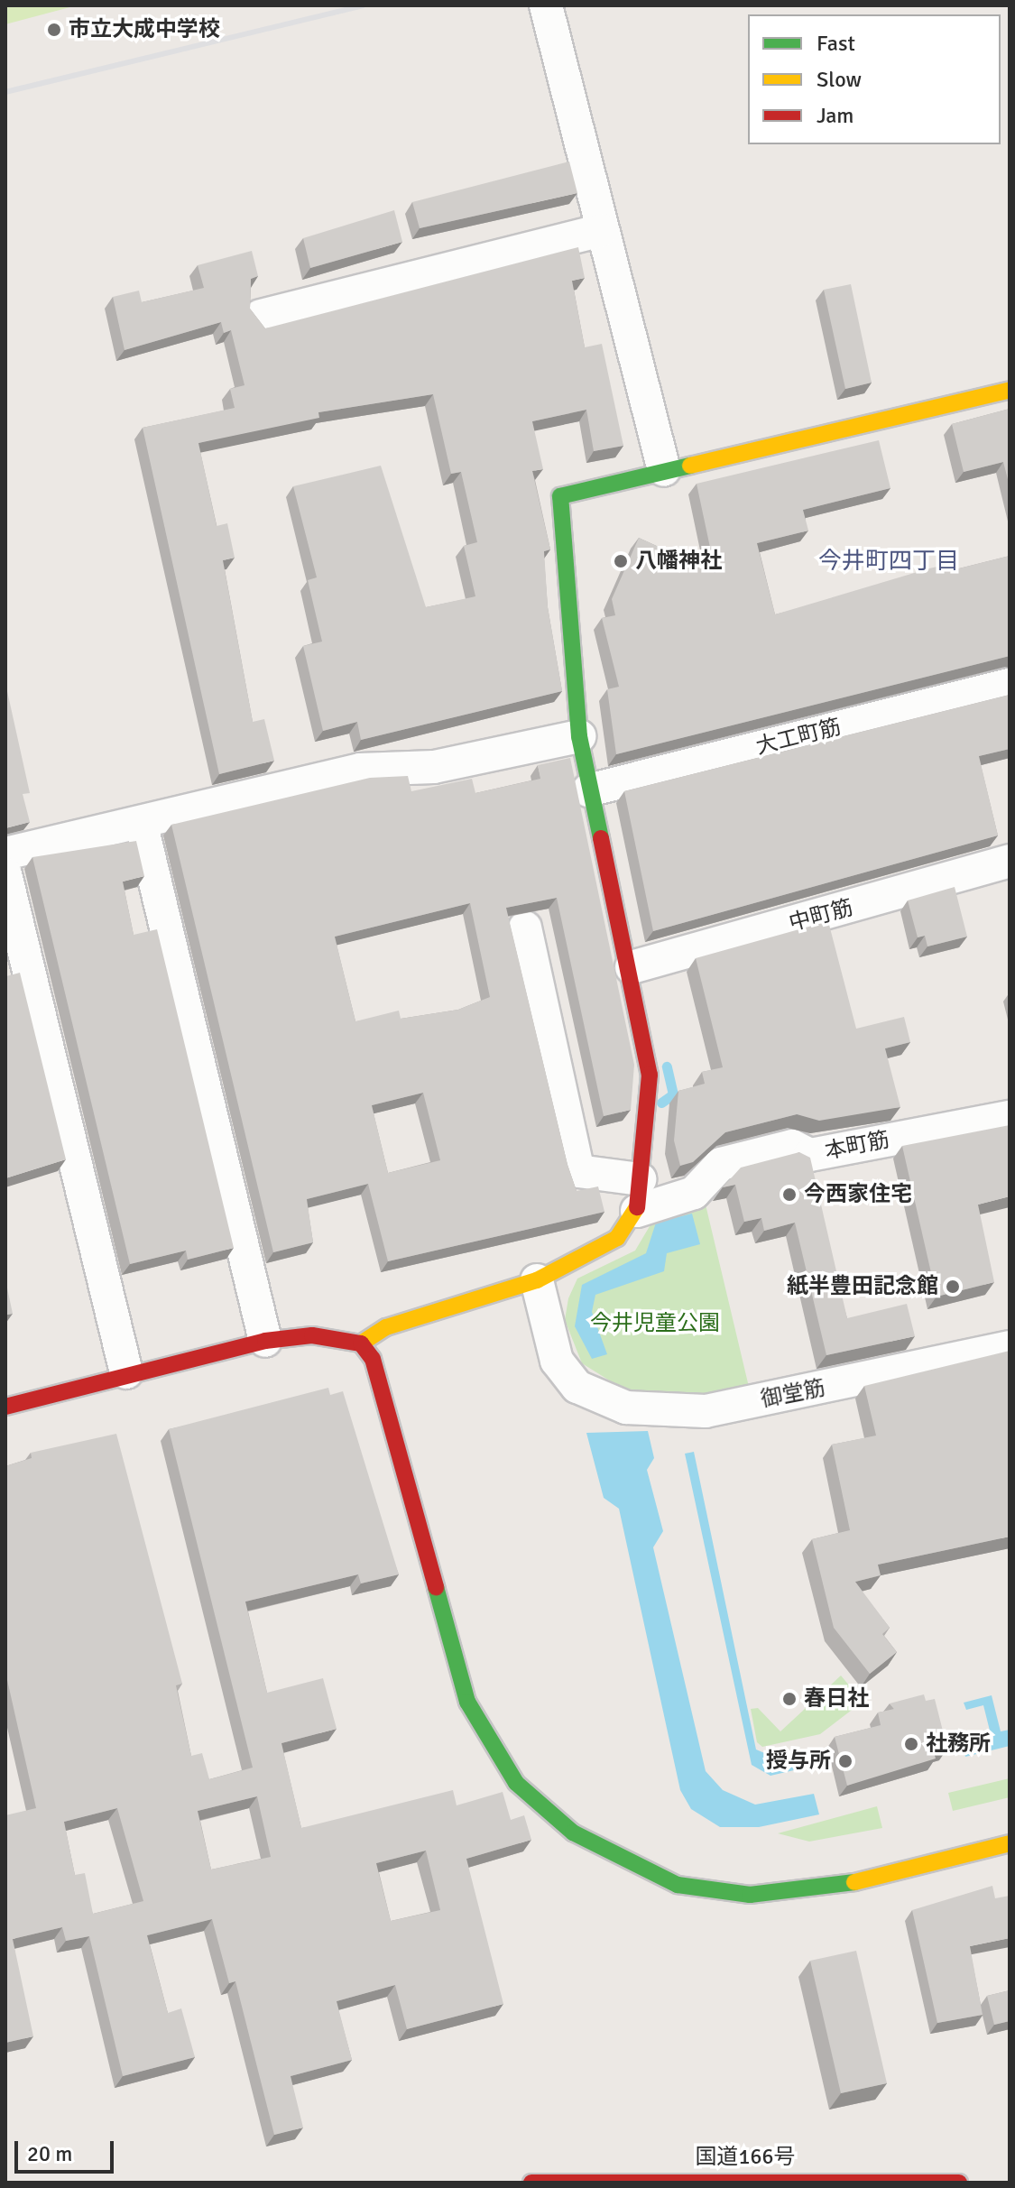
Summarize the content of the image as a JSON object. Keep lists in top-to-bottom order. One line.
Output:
{"streets":{"main road":["国道166号"],"street":["大工町筋","中町筋","本町筋","御堂筋"]},"districts":["今井町四丁目"],"parks":["今井児童公園"],"places":["市立大成中学校","八幡神社","今西家住宅","紙半豊田記念館","春日社","社務所","授与所"],"legend":["Fast","Slow","Jam"],"scale_bar":"20 m"}
